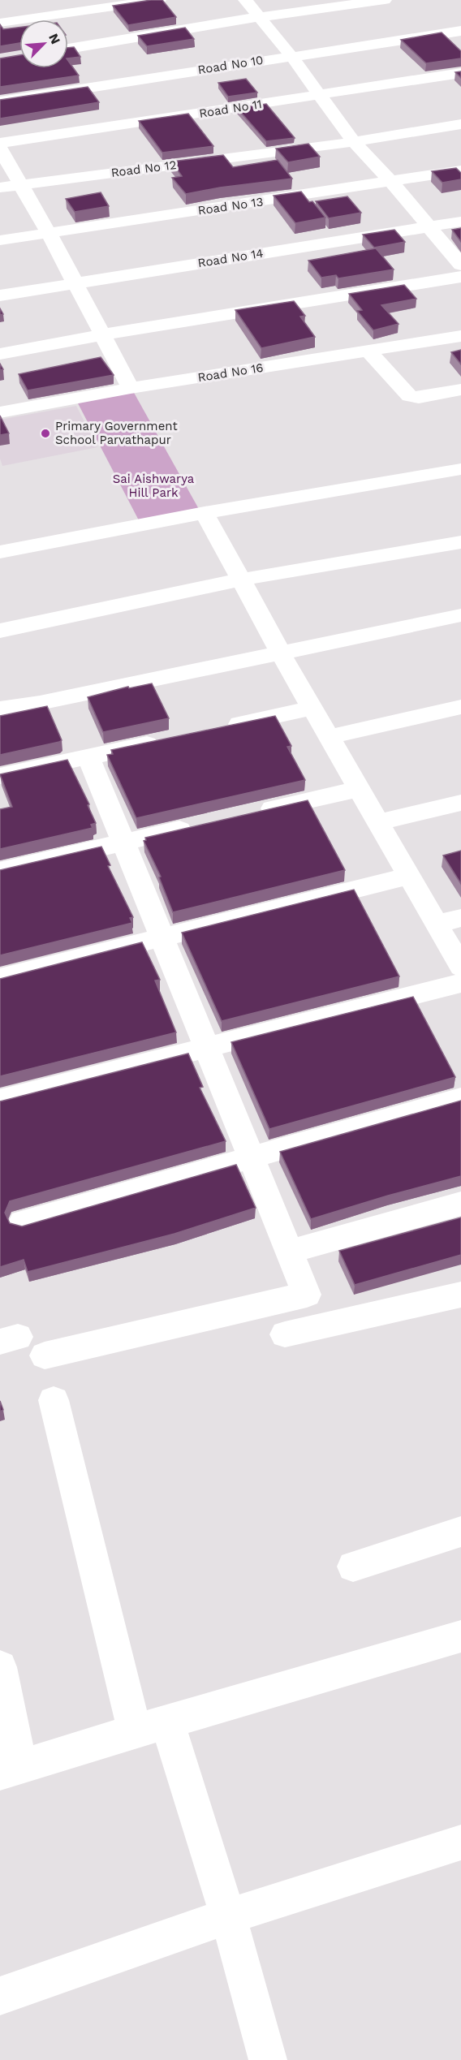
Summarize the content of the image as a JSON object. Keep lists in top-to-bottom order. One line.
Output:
{"streets":{"street":["Road No 10","Road No 11","Road No 12","Road No 13","Road No 14","Road No 16"]},"parks":["Sai Aishwarya Hill Park"],"places":["Primary Government School Parvathapur"],"north":"top right"}
